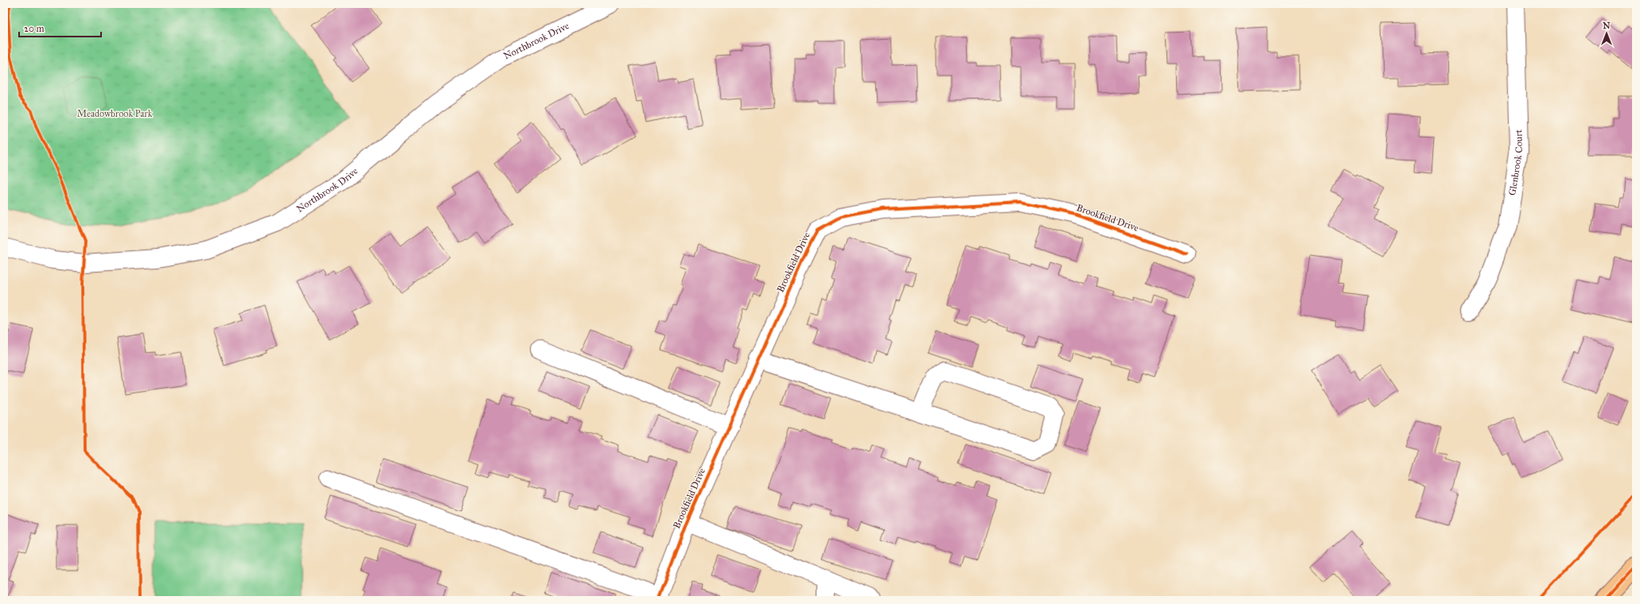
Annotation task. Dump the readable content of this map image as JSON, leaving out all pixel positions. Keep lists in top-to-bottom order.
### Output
{
  "streets": {
    "street": ["Northbrook Drive", "Glenbrook Court", "Brookfield Drive"]
  },
  "parks": ["Meadowbrook Park"],
  "scale_bar": "20 m",
  "north": "top"
}
